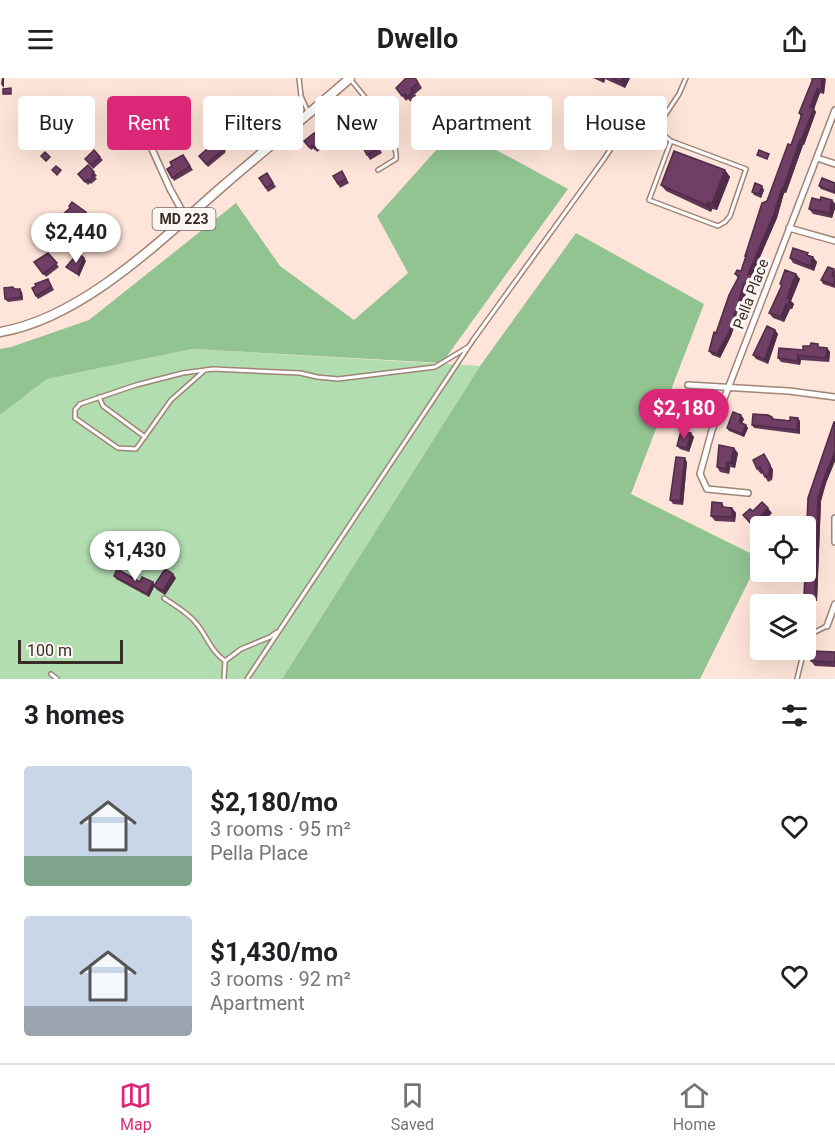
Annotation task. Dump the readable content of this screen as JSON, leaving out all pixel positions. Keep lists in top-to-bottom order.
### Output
{
  "streets": {
    "main road": ["MD 223"],
    "street": ["Pella Place"]
  },
  "scale_bar": "100 m",
  "page": {
    "header": "Dwello",
    "chip": [
      "Buy",
      "Rent",
      "Filters",
      "New",
      "Apartment",
      "House"
    ],
    "price": ["$2,440", "$2,180", "$1,430"],
    "scale": "100 m",
    "heading": "3 homes",
    "list": [
      {
        "name": "$2,180/mo",
        "note": "3 rooms · 95 m² · Pella Place"
      },
      {
        "name": "$1,430/mo",
        "note": "3 rooms · 92 m² · Apartment"
      }
    ],
    "tabs": ["Map", "Saved", "Home"]
  }
}
